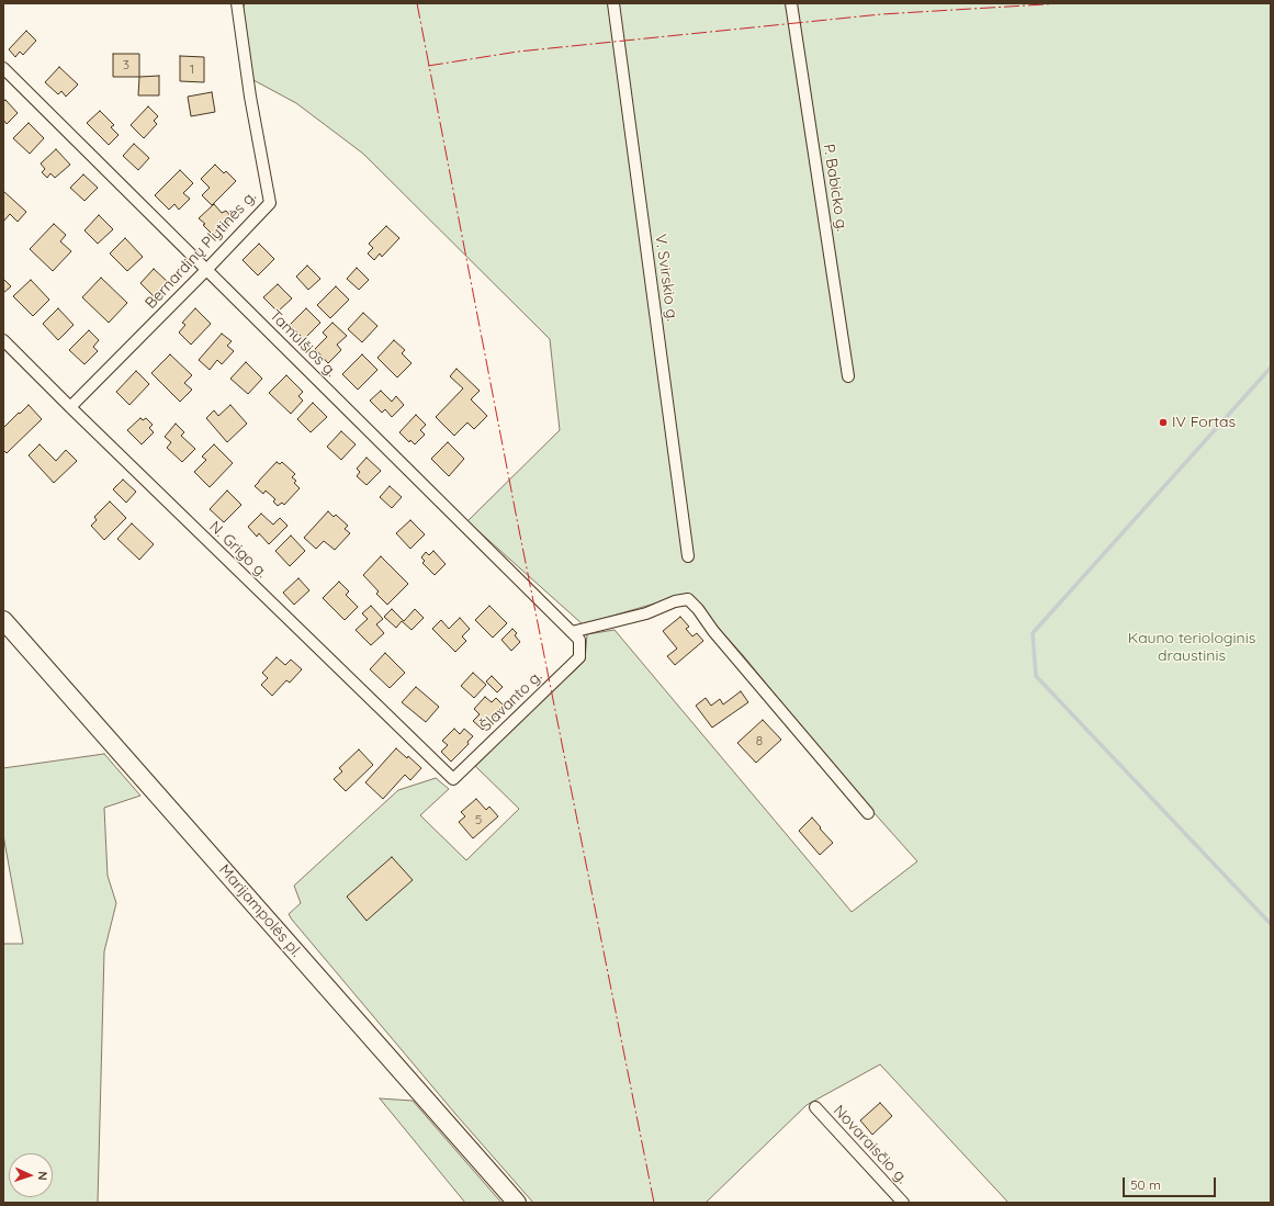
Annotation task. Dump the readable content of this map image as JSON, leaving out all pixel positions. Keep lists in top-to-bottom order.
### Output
{
  "streets": {
    "main road": ["Marijampolės pl."],
    "street": [
      "P. Babicko g.",
      "Bernardinų Plytinės g.",
      "V. Svirskio g.",
      "Tamulšios g.",
      "N. Grigo g.",
      "Šlavanto g.",
      "Novaraisčio g."
    ]
  },
  "crossings": [
    ["Bernardinų Plytinės g.", "Tamulšios g."],
    ["Bernardinų Plytinės g.", "N. Grigo g."],
    ["Tamulšios g.", "Šlavanto g."],
    ["N. Grigo g.", "Šlavanto g."]
  ],
  "parks": ["Kauno teriologinis draustinis"],
  "places": ["IV Fortas"],
  "house_numbers": [
    "3",
    "1",
    "8",
    "5"
  ],
  "scale_bar": "50 m",
  "north": "right"
}
